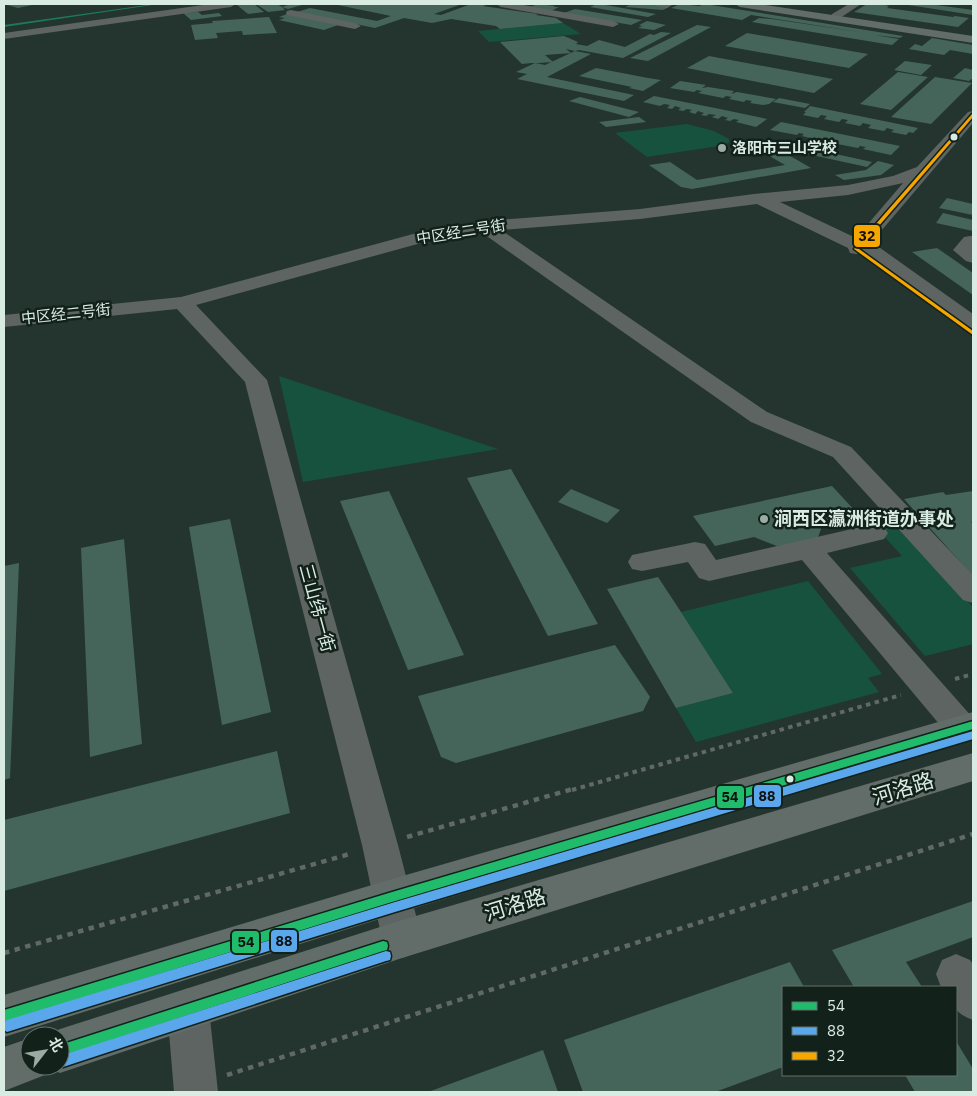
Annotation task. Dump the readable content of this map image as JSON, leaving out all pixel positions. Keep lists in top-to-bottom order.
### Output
{
  "streets": {
    "main road": ["河洛路"],
    "street": ["中区经二号街", "三山纬一街"]
  },
  "crossings": [
    ["中区经二号街", "三山纬一街"],
    ["三山纬一街", "河洛路"]
  ],
  "places": ["洛阳市三山学校", "涧西区瀛洲街道办事处"],
  "lines": ["transit line 32", "transit line 54", "transit line 88"],
  "legend": ["54", "88", "32"],
  "north": "top right"
}
